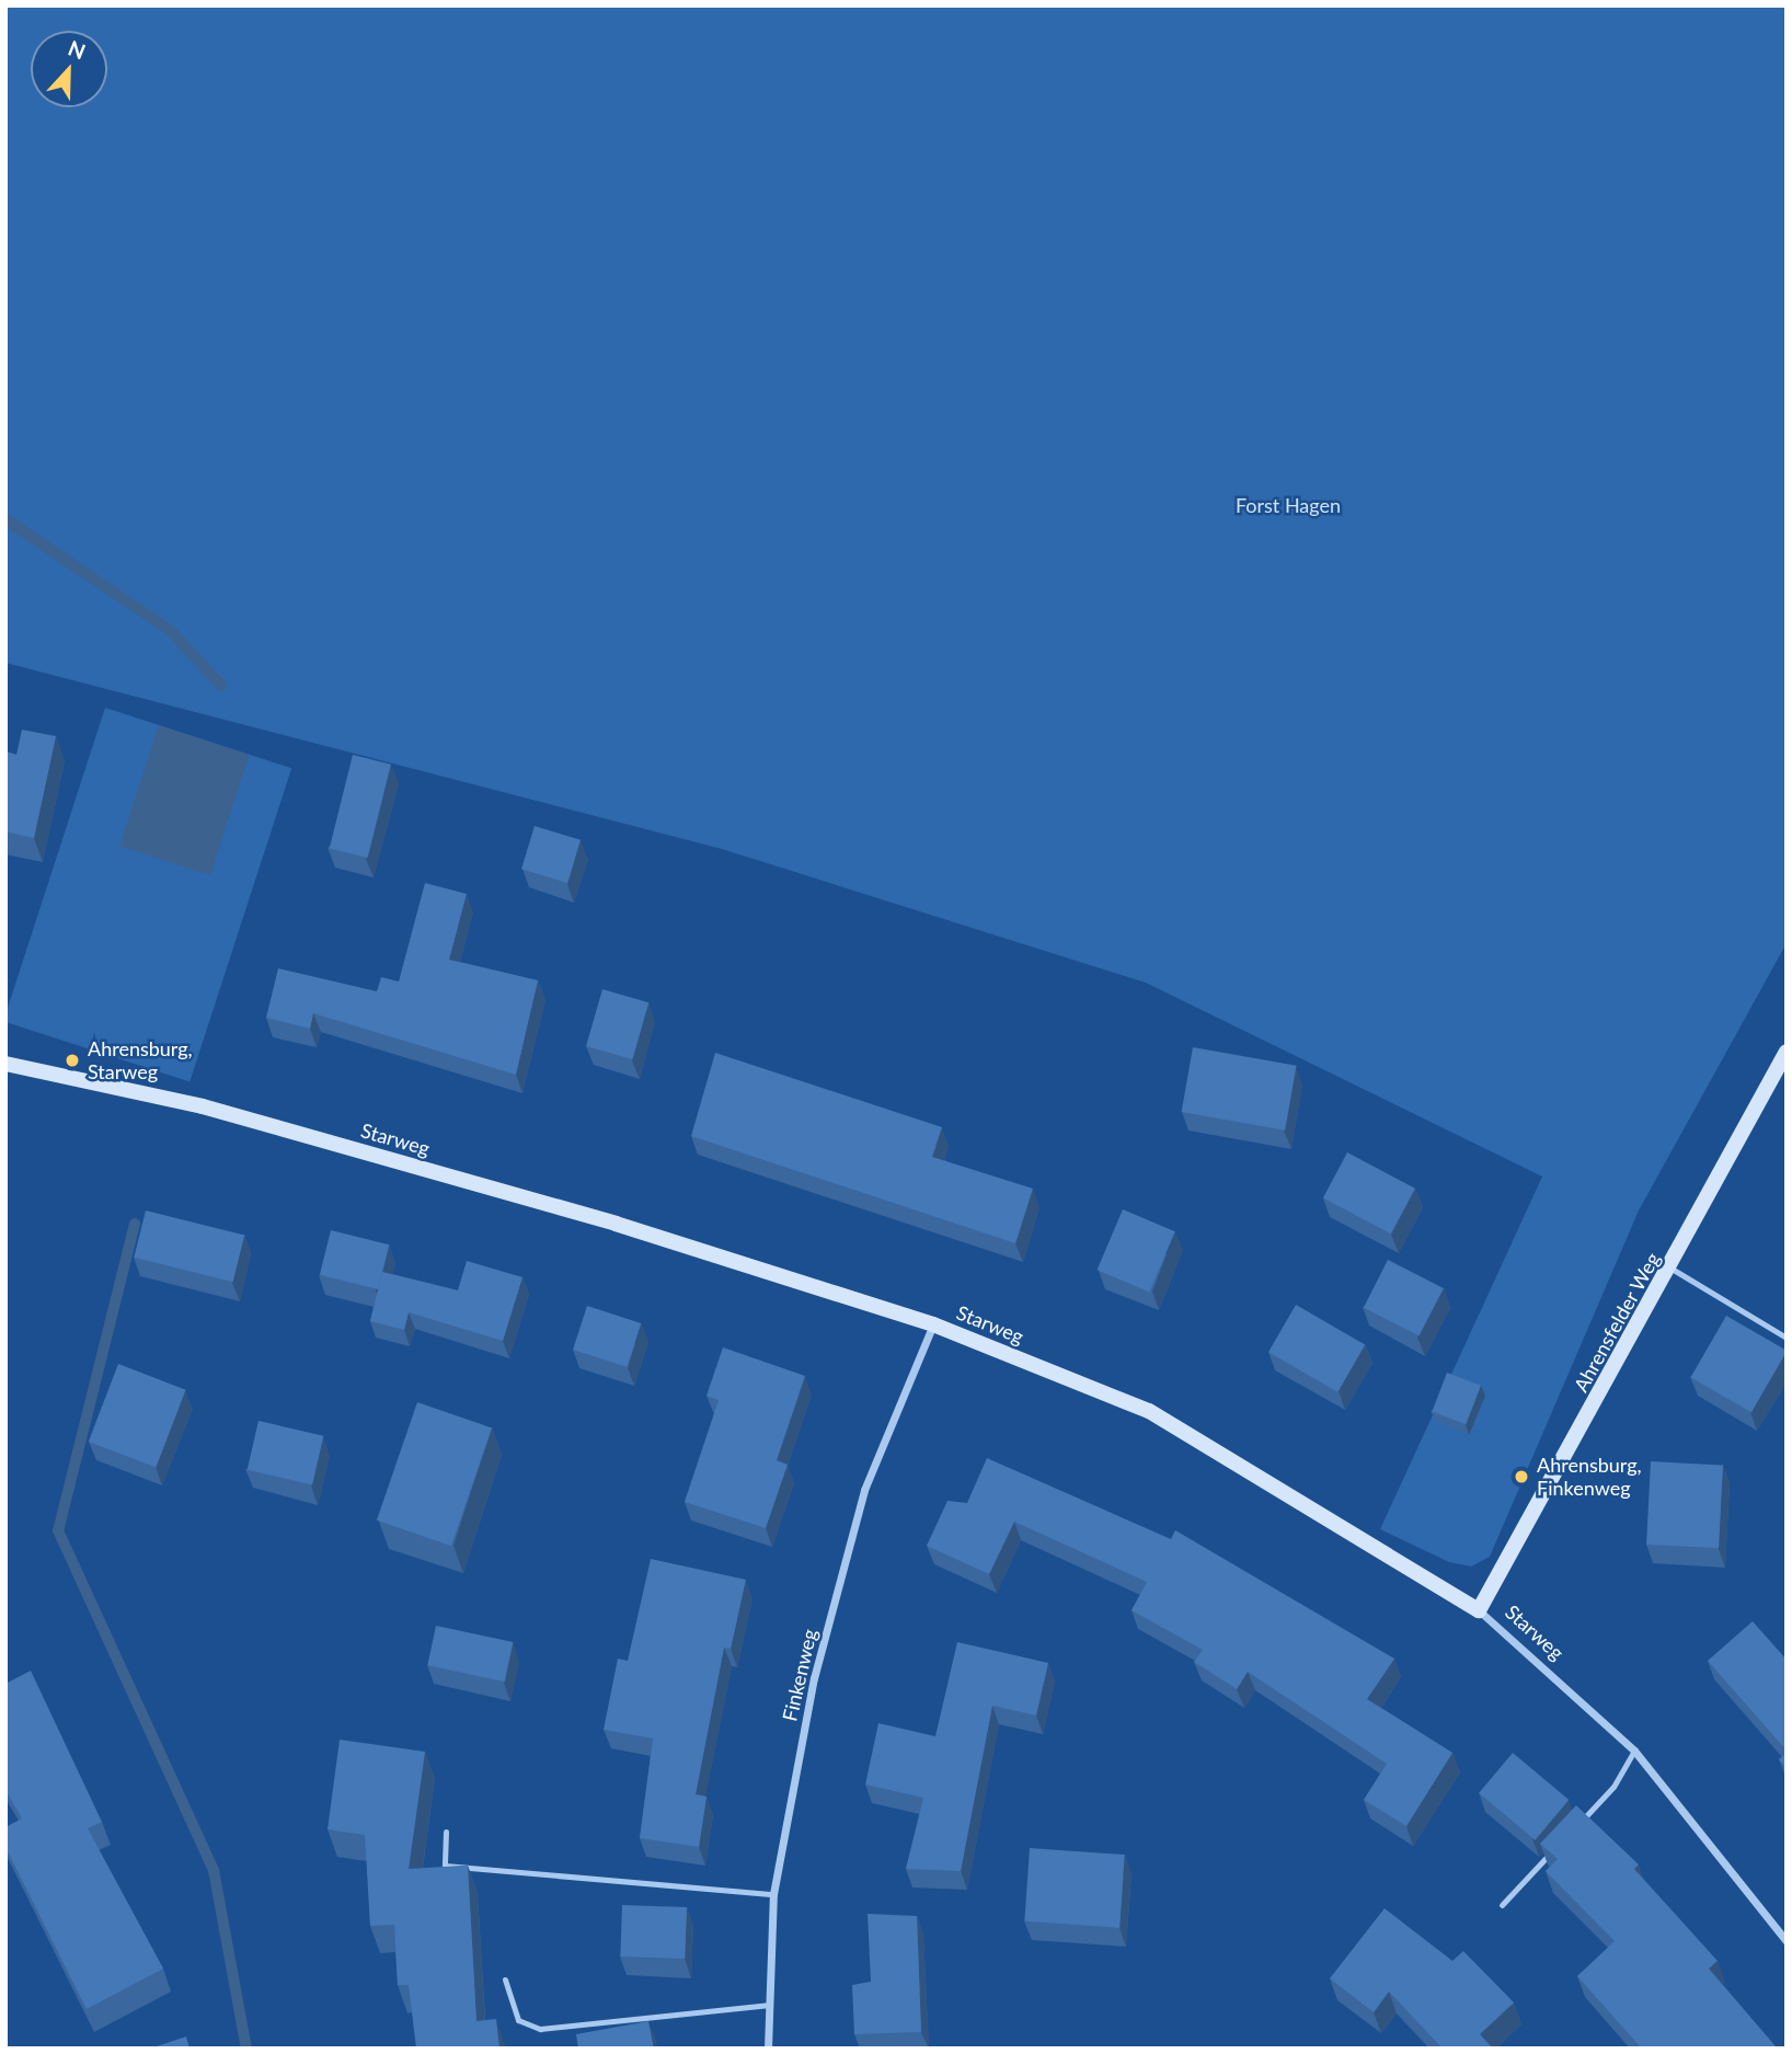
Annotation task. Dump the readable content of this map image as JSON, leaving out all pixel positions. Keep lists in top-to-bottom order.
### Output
{
  "streets": {
    "street": ["Starweg", "Ahrensfelder Weg", "Finkenweg"]
  },
  "crossings": [
    ["Starweg", "Ahrensfelder Weg"],
    ["Starweg", "Finkenweg"]
  ],
  "parks": ["Forst Hagen"],
  "places": ["Ahrensburg, Starweg", "Ahrensburg, Finkenweg"],
  "north": "top"
}
